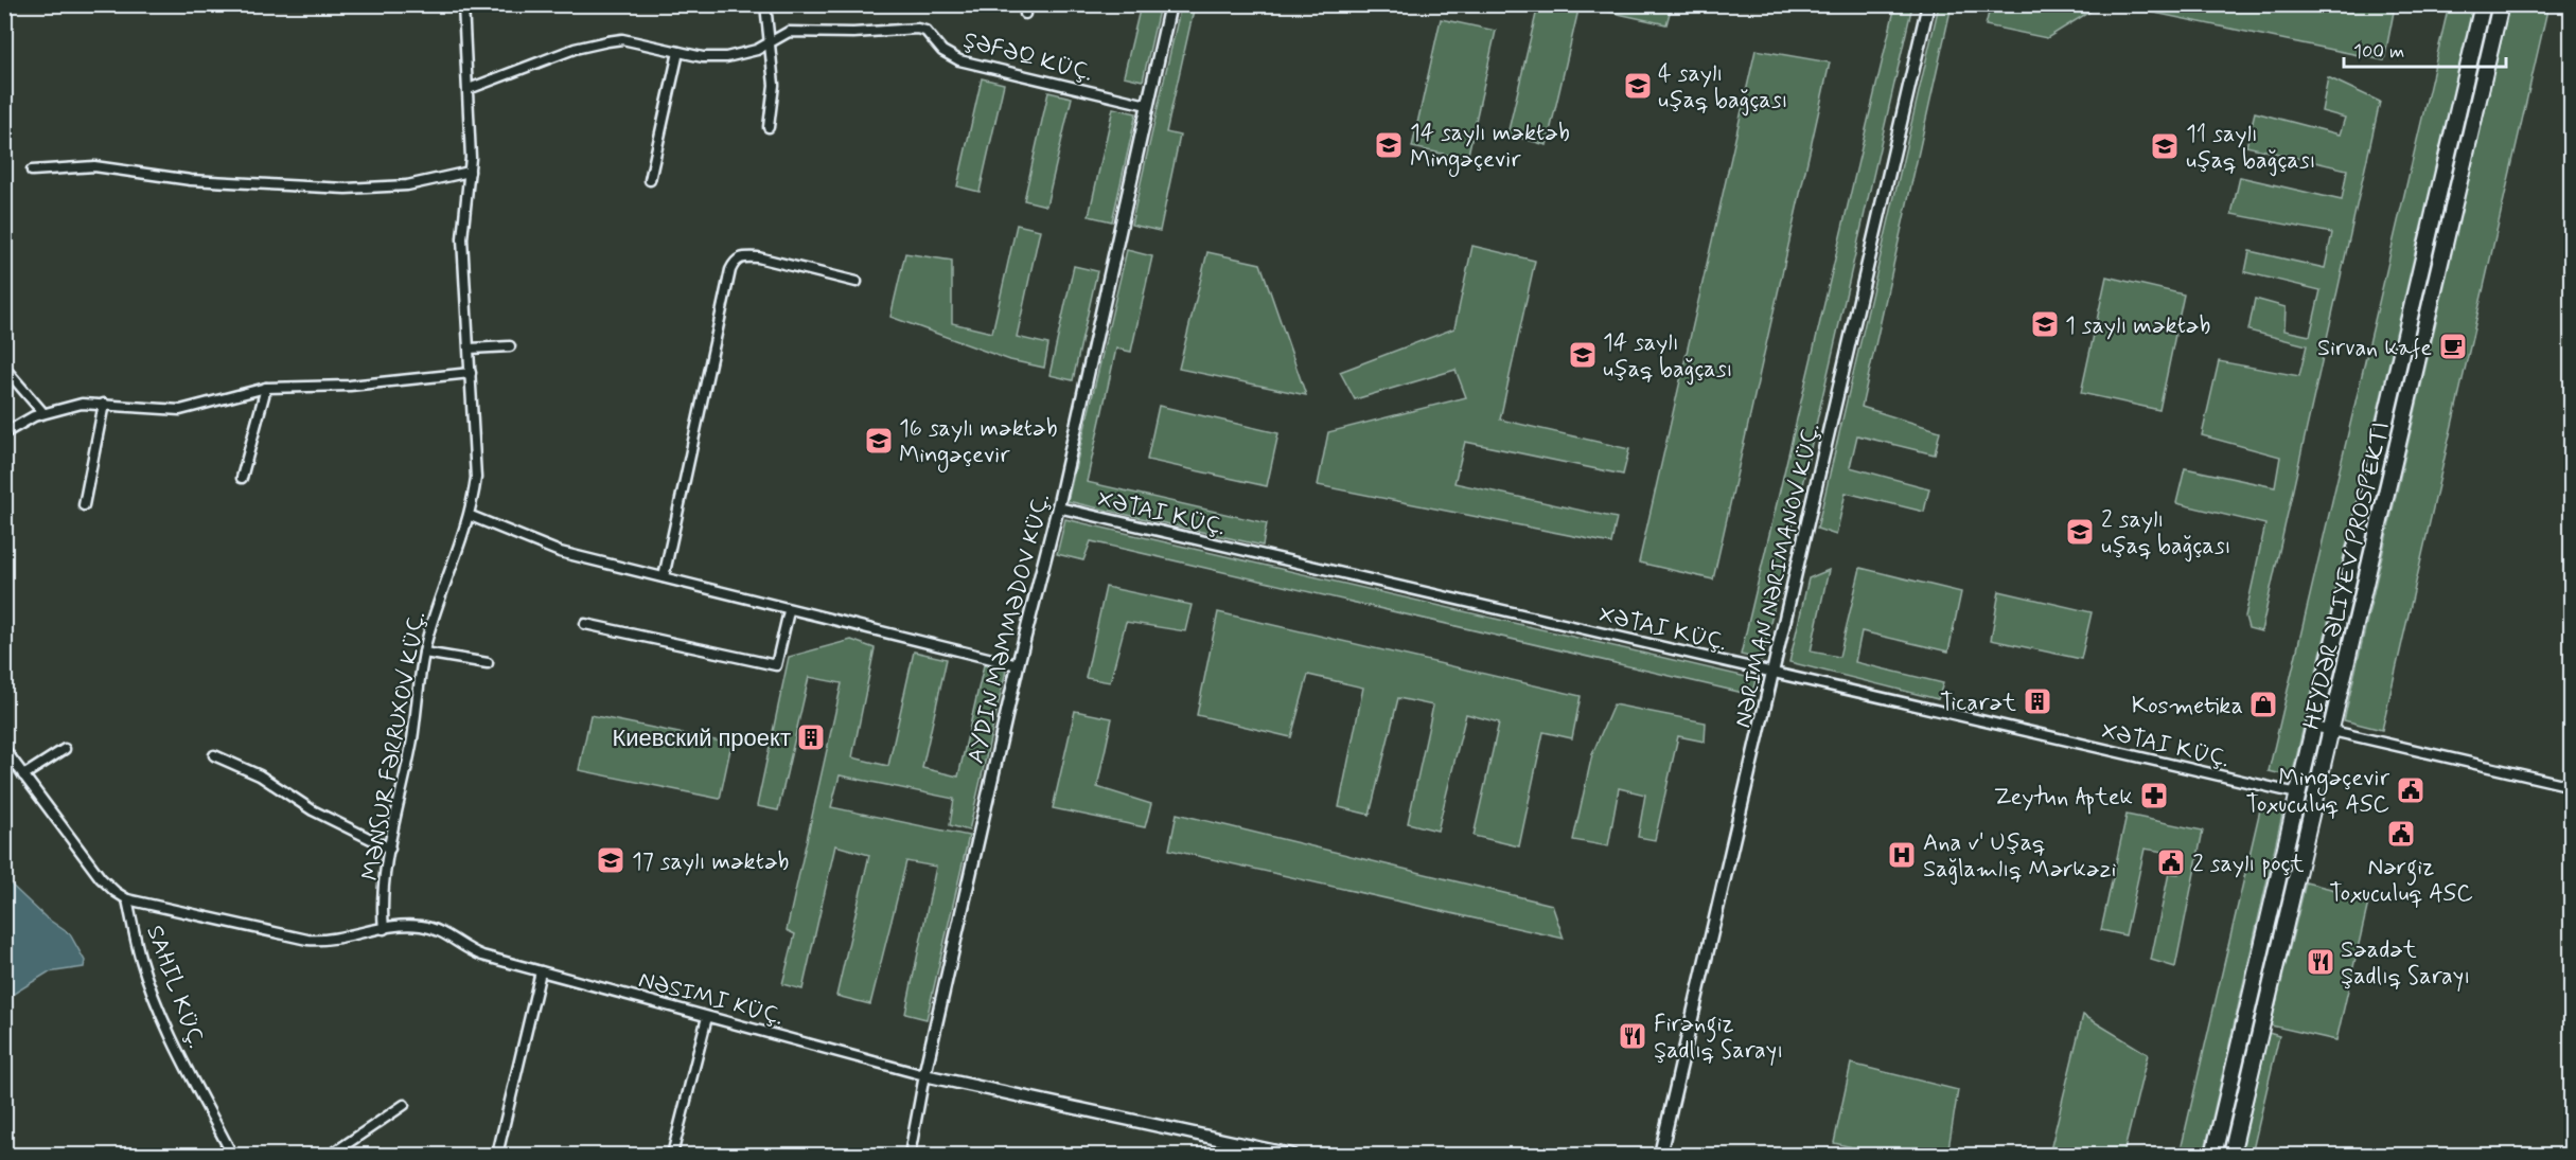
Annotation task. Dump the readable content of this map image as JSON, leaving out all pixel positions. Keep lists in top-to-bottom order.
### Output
{
  "streets": {
    "main road": ["HEYDƏR ƏLIYEV PROSPEKTI"],
    "street": [
      "ŞƏFƏQ KÜÇ.",
      "XƏTAI KÜÇ.",
      "NƏRIMAN NƏRIMANOV KÜÇ.",
      "MƏNSUR FƏRRUXOV KÜÇ.",
      "SAHIL KÜÇ.",
      "NƏSIMI KÜÇ."
    ]
  },
  "crossings": [
    ["ŞƏFƏQ KÜÇ.", "MƏNSUR FƏRRUXOV KÜÇ."],
    ["XƏTAI KÜÇ.", "NƏRIMAN NƏRIMANOV KÜÇ."],
    ["XƏTAI KÜÇ.", "HEYDƏR ƏLIYEV PROSPEKTI"],
    ["MƏNSUR FƏRRUXOV KÜÇ.", "NƏSIMI KÜÇ."],
    ["SAHIL KÜÇ.", "NƏSIMI KÜÇ."]
  ],
  "places": {
    "school or university": [
      "4 saylı uşaq bağçası",
      "14 saylı məktəb Mingəçevir",
      "11 saylı uşaq bağçası",
      "1 saylı məktəb",
      "14 saylı uşaq bağçası",
      "16 saylı məktəb Mingəçevir",
      "2 saylı uşaq bağçası",
      "17 saylı məktəb"
    ],
    "cafe": ["Sirvan kafe"],
    "building": ["Ticarət", "Киевский проект"],
    "shop": ["Kosmetika"],
    "public building": ["Mingəçevir Toxuculuq ASC", "Nərgiz Toxuculuq ASC", "2 saylı poçt"],
    "pharmacy": ["Zeytun Aptek"],
    "hospital": ["Ana v' Uşaq Sağlamlıq Mərkəzi"],
    "restaurant": ["Səadət Şadlıq Sarayı", "Firəngiz Şadlıq Sarayı"]
  },
  "scale_bar": "100 m"
}
